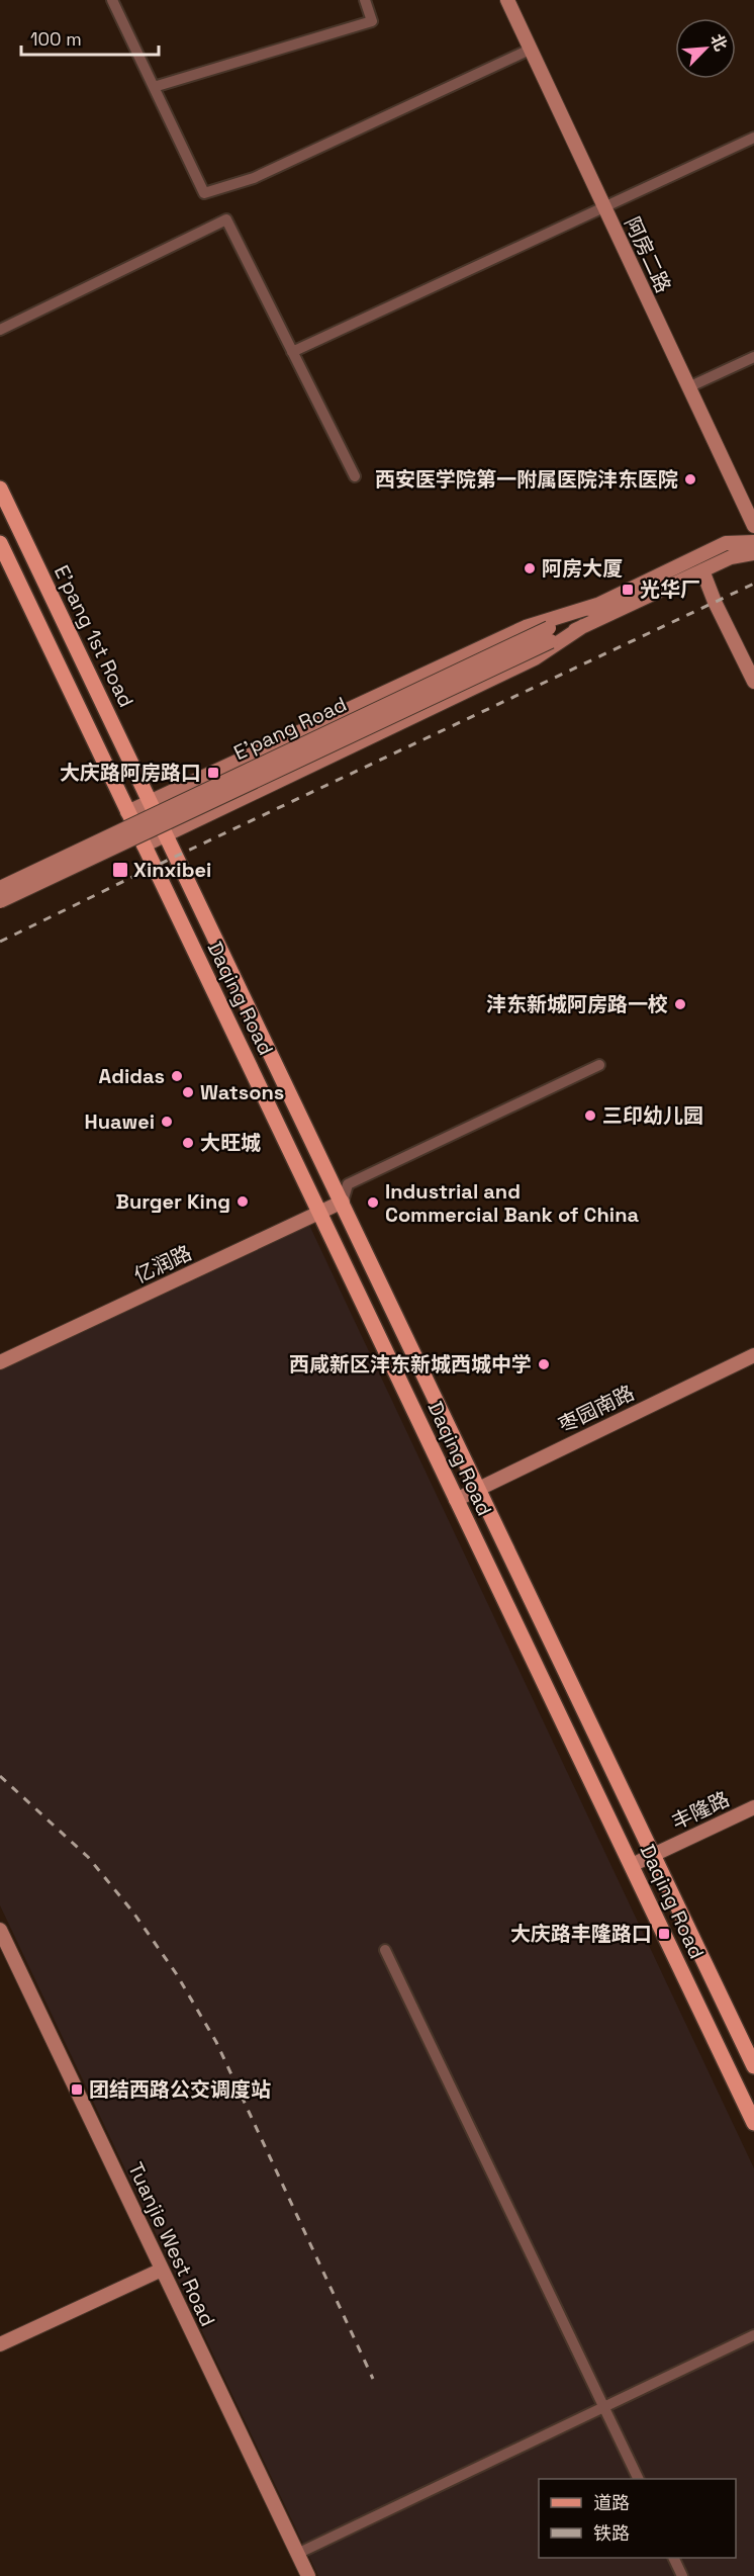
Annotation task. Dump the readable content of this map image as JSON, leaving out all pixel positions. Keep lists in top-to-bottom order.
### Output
{
  "streets": {
    "main road": [
      "阿房二路",
      "E'pang 1st Road",
      "E'pang Road",
      "Daqing Road",
      "亿润路",
      "枣园南路",
      "丰隆路",
      "Tuanjie West Road"
    ]
  },
  "crossings": [
    ["E'pang 1st Road", "E'pang Road"],
    ["E'pang 1st Road", "Daqing Road"],
    ["E'pang Road", "Daqing Road"],
    ["Daqing Road", "亿润路"],
    ["Daqing Road", "枣园南路"],
    ["Daqing Road", "丰隆路"]
  ],
  "places": {
    "other": [
      "西安医学院第一附属医院沣东医院",
      "阿房大厦",
      "沣东新城阿房路一校",
      "Adidas",
      "Watsons",
      "三印幼儿园",
      "Huawei",
      "大旺城",
      "Burger King",
      "Industrial and Commercial Bank of China",
      "西咸新区沣东新城西城中学"
    ],
    "transit": [
      "光华厂",
      "大庆路阿房路口",
      "Xinxibei",
      "大庆路丰隆路口",
      "团结西路公交调度站"
    ]
  },
  "legend": ["道路", "铁路"],
  "scale_bar": "100 m",
  "north": "top right"
}
